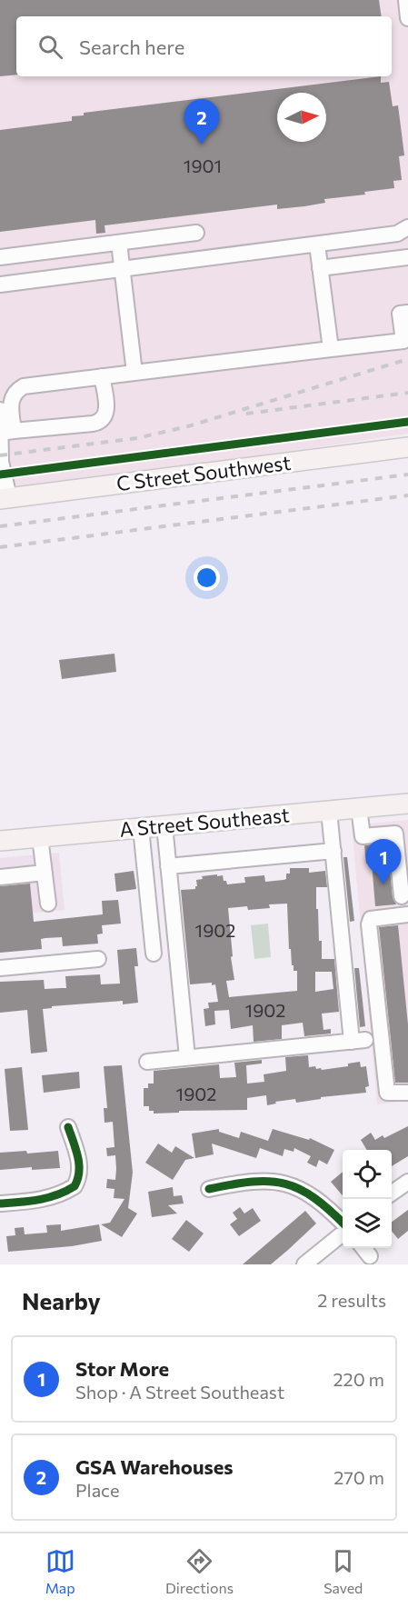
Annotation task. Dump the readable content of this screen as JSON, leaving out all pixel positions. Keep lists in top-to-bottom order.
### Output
{
  "streets": {
    "main road": ["C Street Southwest", "A Street Southeast"]
  },
  "house_numbers": [
    "1901",
    "1902",
    "1902",
    "1902"
  ],
  "north": "right",
  "page": {
    "search": "Search here",
    "pins": ["2", "1"],
    "heading": ["Nearby", "2 results"],
    "list": [
      {
        "mark": "1",
        "name": "Stor More",
        "note": "Shop · A Street Southeast",
        "value": "220 m"
      },
      {
        "mark": "2",
        "name": "GSA Warehouses",
        "note": "Place",
        "value": "270 m"
      }
    ],
    "nav": ["Map", "Directions", "Saved"]
  }
}
